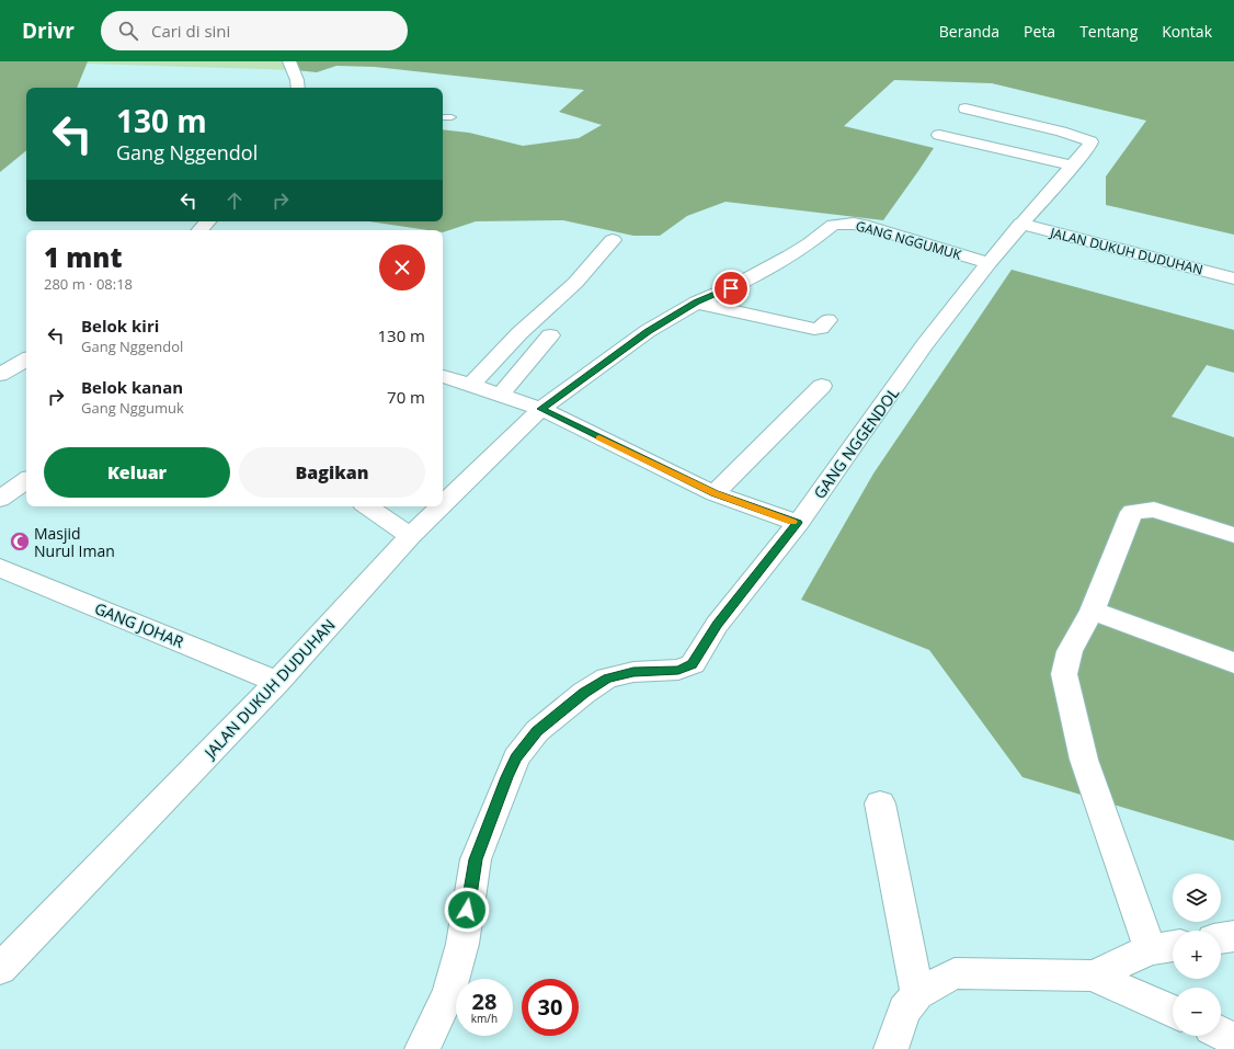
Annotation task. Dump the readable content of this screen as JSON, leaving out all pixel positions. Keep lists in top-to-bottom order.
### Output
{
  "streets": {
    "street": [
      "GANG NGGUMUK",
      "JALAN DUKUH DUDUHAN",
      "GANG NGGENDOL",
      "GANG JOHAR"
    ]
  },
  "crossings": [
    ["GANG NGGUMUK", "JALAN DUKUH DUDUHAN"],
    ["GANG NGGUMUK", "GANG NGGENDOL"],
    ["JALAN DUKUH DUDUHAN", "GANG NGGENDOL"],
    ["JALAN DUKUH DUDUHAN", "GANG JOHAR"]
  ],
  "places": {
    "mosque": ["Masjid Nurul Iman"]
  },
  "page": {
    "header": "Drivr",
    "search": "Cari di sini",
    "nav": [
      "Beranda",
      "Peta",
      "Tentang",
      "Kontak"
    ],
    "turn": ["130 m", "Gang Nggendol"],
    "heading": ["1 mnt", "280 m · 08:18"],
    "list": [
      {
        "name": "Belok kiri",
        "note": "Gang Nggendol",
        "value": "130 m"
      },
      {
        "name": "Belok kanan",
        "note": "Gang Nggumuk",
        "value": "70 m"
      }
    ],
    "buttons": ["Keluar", "Bagikan"],
    "map_buttons": ["+", "−"],
    "speed": "28 km/h",
    "limit": "30"
  }
}
